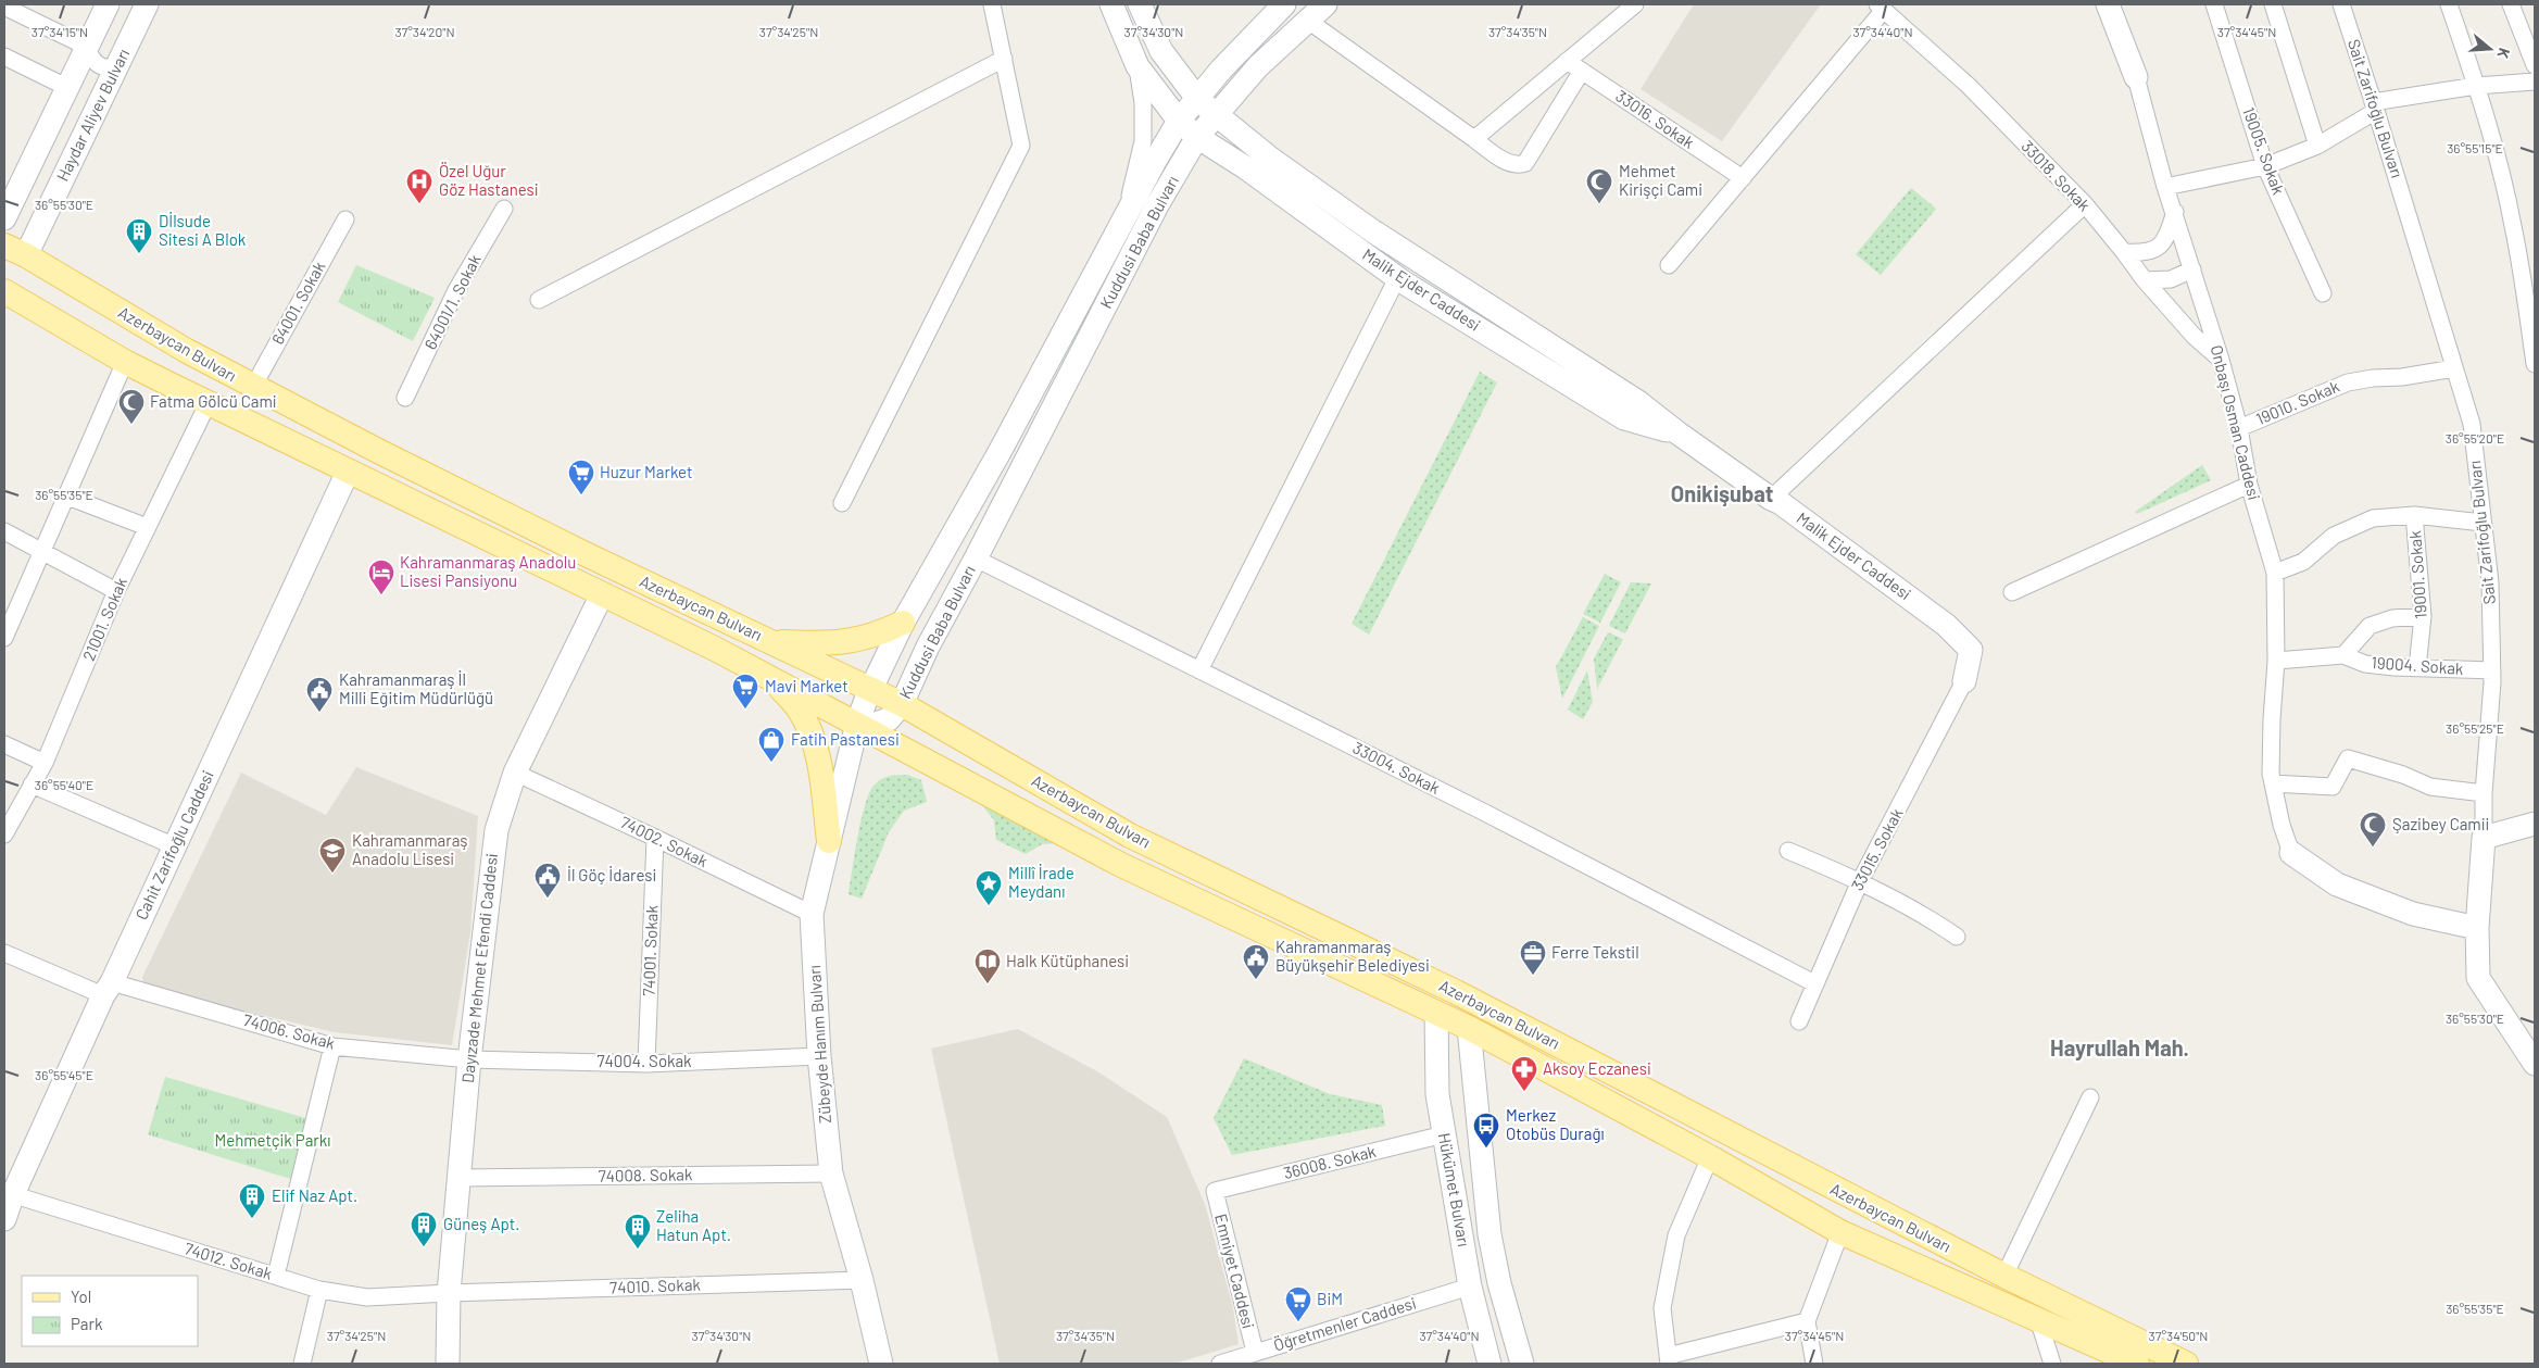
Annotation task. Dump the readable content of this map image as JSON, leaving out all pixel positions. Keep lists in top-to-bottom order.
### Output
{
  "streets": {
    "main road": [
      "Sait Zarifoğlu Bulvarı",
      "Haydar Aliyev Bulvarı",
      "Kuddusi Baba Bulvarı",
      "Malik Ejder Caddesi",
      "Azerbaycan Bulvarı",
      "Onbaşı Osman Caddesi",
      "Cahit Zarifoğlu Caddesi",
      "Dayızade Mehmet Efendi Caddesi",
      "Zübeyde Hanım Bulvarı",
      "Hükümet Bulvarı"
    ],
    "street": [
      "33016. Sokak",
      "19005. Sokak",
      "33018. Sokak",
      "64001/1. Sokak",
      "64001. Sokak",
      "19010. Sokak",
      "19001. Sokak",
      "21001. Sokak",
      "19004. Sokak",
      "33004. Sokak",
      "74002. Sokak",
      "33015. Sokak",
      "74001. Sokak",
      "74006. Sokak",
      "74004. Sokak",
      "36008. Sokak",
      "74008. Sokak",
      "74012. Sokak",
      "Emniyet Caddesi",
      "74010. Sokak",
      "Öğretmenler Caddesi"
    ]
  },
  "crossings": [
    ["Sait Zarifoğlu Bulvarı", "19010. Sokak"],
    ["Sait Zarifoğlu Bulvarı", "19004. Sokak"],
    ["Haydar Aliyev Bulvarı", "Azerbaycan Bulvarı"],
    ["33018. Sokak", "Onbaşı Osman Caddesi"],
    ["Kuddusi Baba Bulvarı", "Malik Ejder Caddesi"],
    ["Kuddusi Baba Bulvarı", "Azerbaycan Bulvarı"],
    ["Kuddusi Baba Bulvarı", "33004. Sokak"],
    ["Kuddusi Baba Bulvarı", "Zübeyde Hanım Bulvarı"],
    ["Malik Ejder Caddesi", "33015. Sokak"],
    ["64001. Sokak", "Azerbaycan Bulvarı"],
    ["Azerbaycan Bulvarı", "21001. Sokak"],
    ["Azerbaycan Bulvarı", "Cahit Zarifoğlu Caddesi"],
    ["Azerbaycan Bulvarı", "Dayızade Mehmet Efendi Caddesi"],
    ["Azerbaycan Bulvarı", "Zübeyde Hanım Bulvarı"],
    ["Azerbaycan Bulvarı", "Hükümet Bulvarı"],
    ["19010. Sokak", "Onbaşı Osman Caddesi"],
    ["19001. Sokak", "19004. Sokak"],
    ["33004. Sokak", "33015. Sokak"],
    ["74002. Sokak", "74001. Sokak"],
    ["74002. Sokak", "Dayızade Mehmet Efendi Caddesi"],
    ["74002. Sokak", "Zübeyde Hanım Bulvarı"],
    ["Cahit Zarifoğlu Caddesi", "74006. Sokak"],
    ["Cahit Zarifoğlu Caddesi", "74012. Sokak"],
    ["74001. Sokak", "74004. Sokak"],
    ["Dayızade Mehmet Efendi Caddesi", "74006. Sokak"],
    ["Dayızade Mehmet Efendi Caddesi", "74004. Sokak"],
    ["Dayızade Mehmet Efendi Caddesi", "74008. Sokak"],
    ["Dayızade Mehmet Efendi Caddesi", "74012. Sokak"],
    ["Dayızade Mehmet Efendi Caddesi", "74010. Sokak"],
    ["74006. Sokak", "74004. Sokak"],
    ["Zübeyde Hanım Bulvarı", "74004. Sokak"],
    ["Zübeyde Hanım Bulvarı", "74008. Sokak"],
    ["Zübeyde Hanım Bulvarı", "74010. Sokak"],
    ["36008. Sokak", "Hükümet Bulvarı"],
    ["36008. Sokak", "Emniyet Caddesi"],
    ["Hükümet Bulvarı", "Öğretmenler Caddesi"],
    ["74012. Sokak", "74010. Sokak"],
    ["Emniyet Caddesi", "Öğretmenler Caddesi"]
  ],
  "districts": ["Onikişubat", "Hayrullah Mah."],
  "parks": ["Mehmetçik Parkı"],
  "places": {
    "hospital": ["Özel Uğur Göz Hastanesi"],
    "mosque": ["Mehmet Kirişçi Cami", "Fatma Gölcü Cami", "Şazibey Camii"],
    "building": [
      "Dİlsude Sitesi A Blok",
      "Elif Naz Apt.",
      "Güneş Apt.",
      "Zeliha Hatun Apt."
    ],
    "supermarket": ["Huzur Market", "Mavi Market", "BiM"],
    "hotel": ["Kahramanmaraş Anadolu Lisesi Pansiyonu"],
    "public building": ["Kahramanmaraş İl Milli Eğitim Müdürlüğü", "İl Göç İdaresi", "Kahramanmaraş Büyükşehir Belediyesi"],
    "shop": ["Fatih Pastanesi"],
    "school or university": ["Kahramanmaraş Anadolu Lisesi"],
    "place": ["Millî İrade Meydanı"],
    "office": ["Ferre Tekstil"],
    "library": ["Halk Kütüphanesi"],
    "pharmacy": ["Aksoy Eczanesi"],
    "bus stop": ["Merkez Otobüs Durağı"]
  },
  "legend": ["Yol", "Park"],
  "north": "right",
  "coordinates": [
    "37°34'15\"N",
    "37°34'20\"N",
    "37°34'25\"N",
    "37°34'30\"N",
    "37°34'35\"N",
    "37°34'40\"N",
    "37°34'45\"N",
    "36°55'15\"E",
    "36°55'30\"E",
    "36°55'20\"E",
    "36°55'35\"E",
    "36°55'25\"E",
    "36°55'40\"E",
    "36°55'45\"E",
    "37°34'50\"N"
  ]
}
